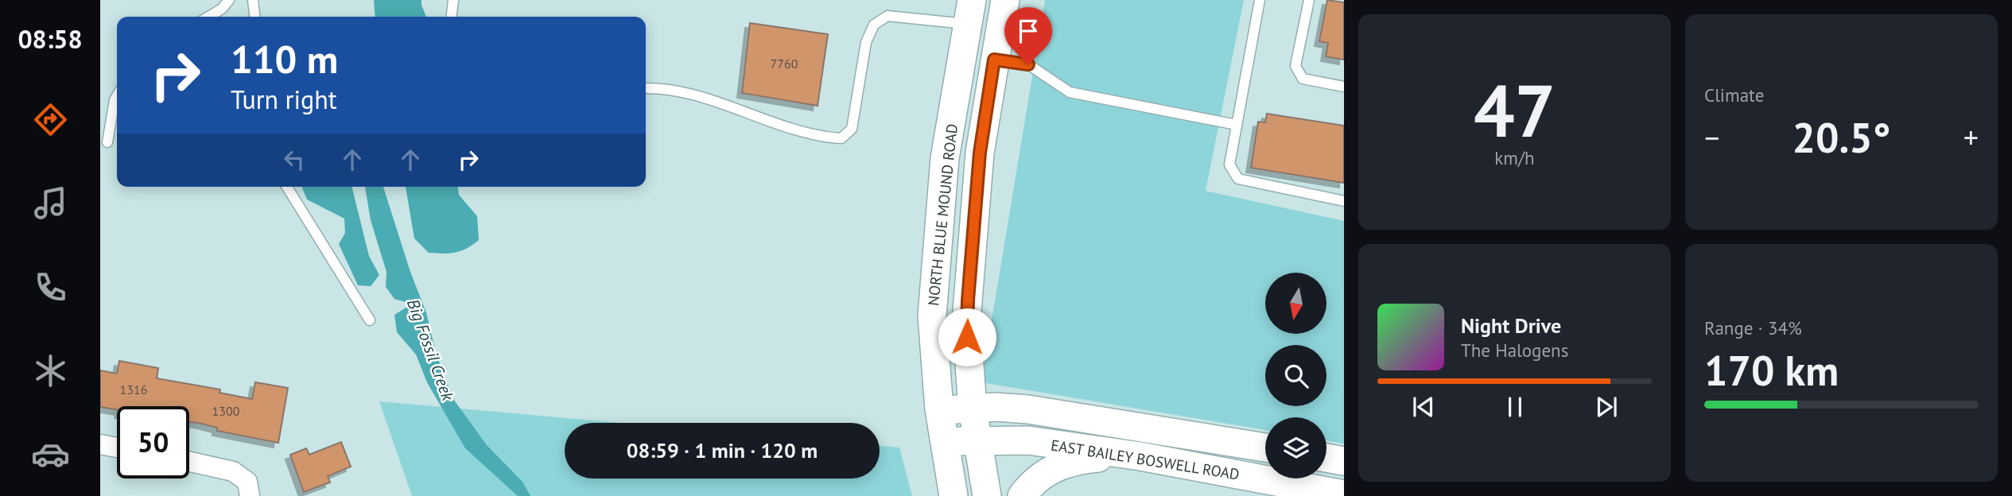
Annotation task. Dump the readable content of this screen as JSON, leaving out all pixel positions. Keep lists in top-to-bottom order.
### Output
{
  "streets": {
    "main road": ["NORTH BLUE MOUND ROAD", "EAST BAILEY BOSWELL ROAD"]
  },
  "crossings": [
    ["NORTH BLUE MOUND ROAD", "EAST BAILEY BOSWELL ROAD"]
  ],
  "water": ["Big Fossil Creek"],
  "house_numbers": ["7760", "1316", "1300"],
  "north": "bottom",
  "page": {
    "tabs": "08:58",
    "tile": [
      ["47", "km/h"],
      "Climate",
      ["Range · 34%", "170 km"]
    ],
    "turn": ["110 m", "Turn right"],
    "heat": ["−", "20.5°", "+"],
    "song": ["Night Drive", "The Halogens"],
    "limit": "50",
    "trip": "08:59 · 1 min · 120 m"
  }
}
